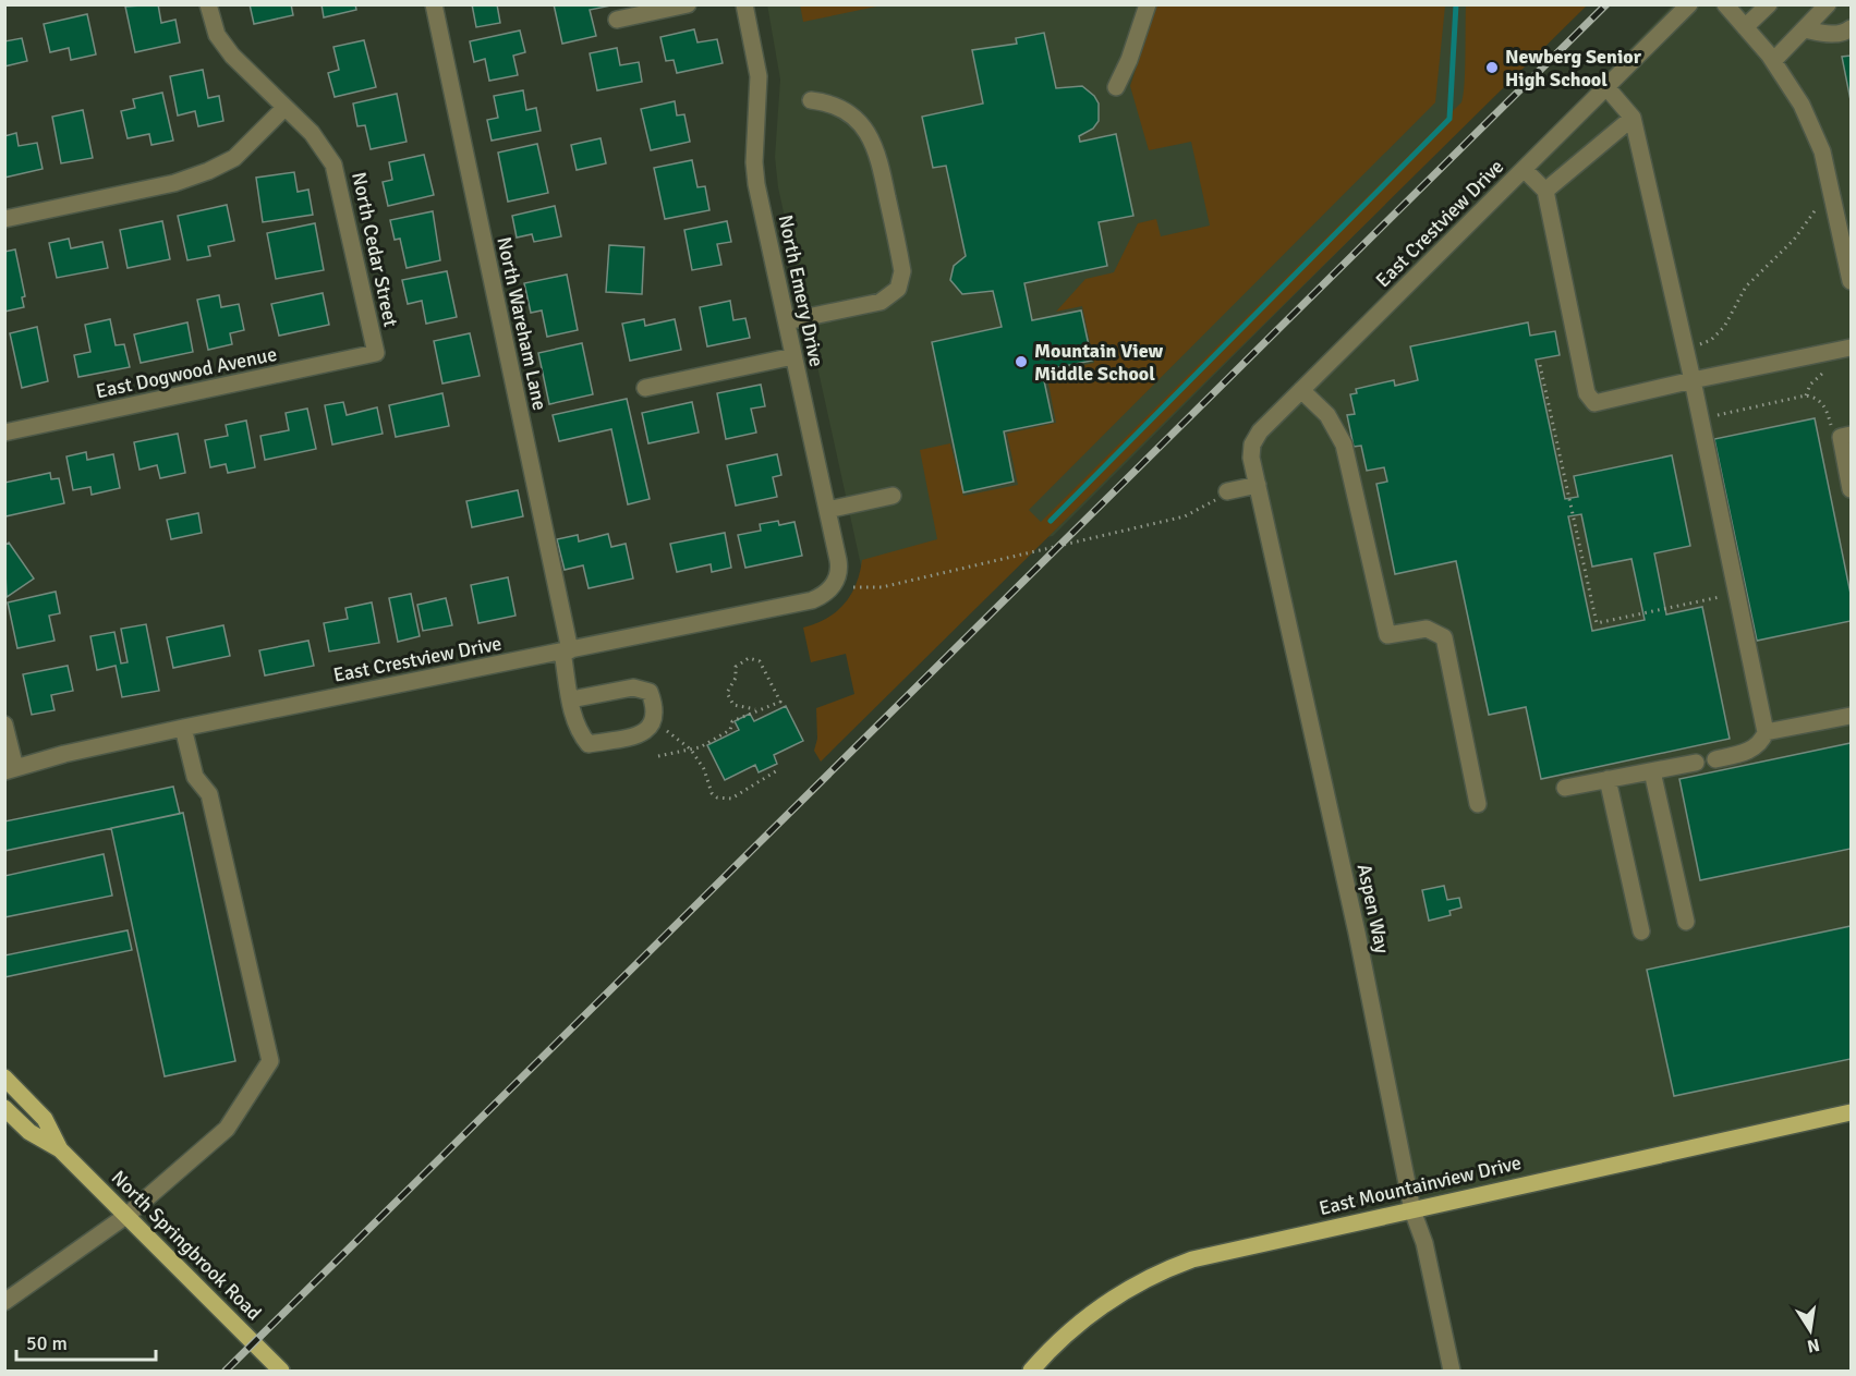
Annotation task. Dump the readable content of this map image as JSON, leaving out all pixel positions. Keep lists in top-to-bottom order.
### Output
{
  "streets": {
    "main road": ["East Mountainview Drive", "North Springbrook Road"],
    "street": [
      "East Crestview Drive",
      "North Cedar Street",
      "North Emery Drive",
      "North Wareham Lane",
      "East Dogwood Avenue",
      "Aspen Way"
    ]
  },
  "crossings": [
    ["East Crestview Drive", "North Emery Drive"],
    ["East Crestview Drive", "North Wareham Lane"],
    ["East Crestview Drive", "Aspen Way"],
    ["North Cedar Street", "East Dogwood Avenue"],
    ["Aspen Way", "East Mountainview Drive"]
  ],
  "places": ["Newberg Senior High School", "Mountain View Middle School"],
  "scale_bar": "50 m",
  "north": "bottom"
}
